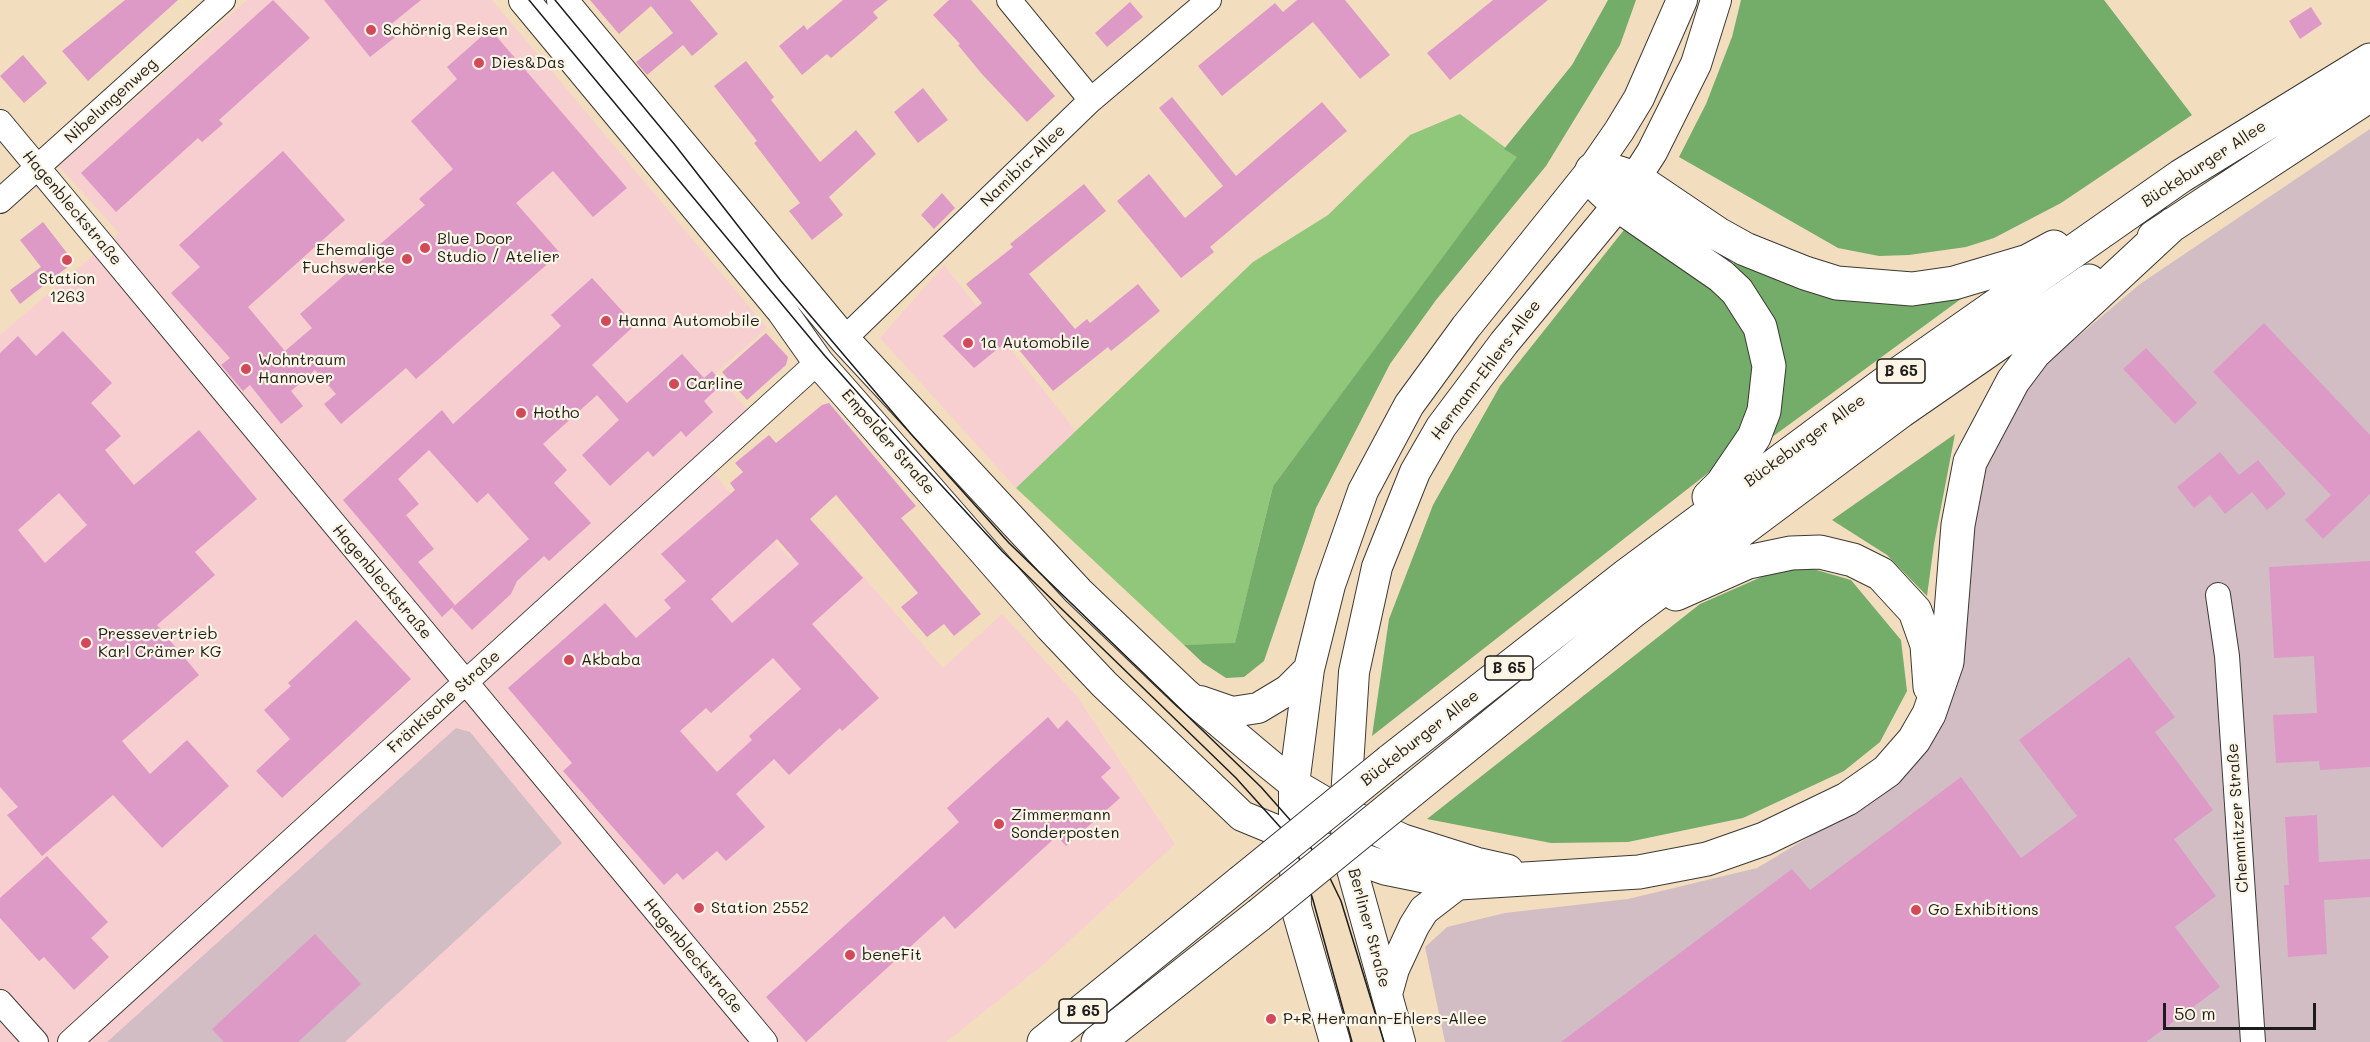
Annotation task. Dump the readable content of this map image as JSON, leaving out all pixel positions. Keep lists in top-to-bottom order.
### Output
{
  "streets": {
    "highway": ["Bückeburger Allee", "B 65"],
    "street": [
      "Nibelungenweg",
      "Namibia-Allee",
      "Hagenbleckstraße",
      "Hermann-Ehlers-Allee",
      "Empelder Straße",
      "Fränkische Straße",
      "Chemnitzer Straße",
      "Berliner Straße"
    ]
  },
  "crossings": [
    ["Nibelungenweg", "Hagenbleckstraße"],
    ["Hagenbleckstraße", "Fränkische Straße"],
    ["Hermann-Ehlers-Allee", "Berliner Straße"],
    ["Empelder Straße", "Fränkische Straße"]
  ],
  "places": [
    "Schörnig Reisen",
    "Dies&Das",
    "Blue Door Studio / Atelier",
    "Ehemalige Fuchswerke",
    "Station 1263",
    "Hanna Automobile",
    "1a Automobile",
    "Wohntraum Hannover",
    "Carline",
    "Hotho",
    "Pressevertrieb Karl Crämer KG",
    "Akbaba",
    "Zimmermann Sonderposten",
    "Station 2552",
    "Go Exhibitions",
    "beneFit",
    "P+R Hermann-Ehlers-Allee"
  ],
  "scale_bar": "50 m"
}
